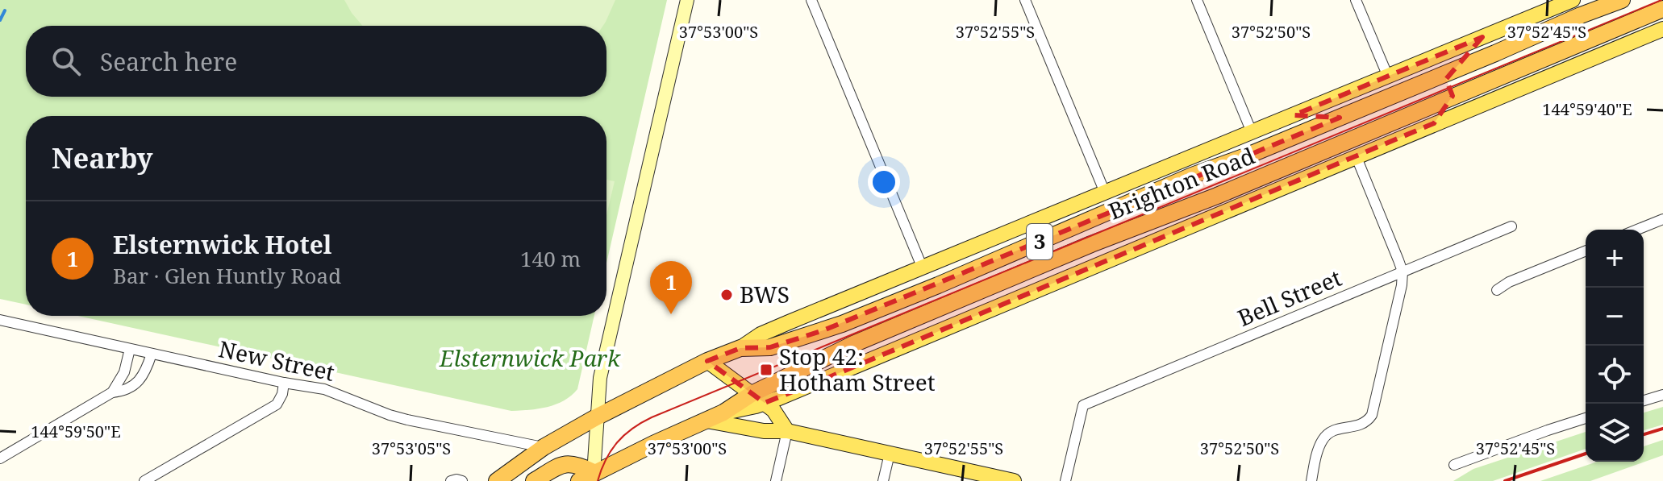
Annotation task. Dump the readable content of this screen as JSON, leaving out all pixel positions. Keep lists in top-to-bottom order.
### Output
{
  "streets": {
    "highway": ["Brighton Road", "3"],
    "street": ["Bell Street", "New Street"]
  },
  "crossings": [
    ["Brighton Road", "3"],
    ["3", "New Street"]
  ],
  "parks": ["Elsternwick Park"],
  "places": {
    "other": ["BWS"],
    "transit": ["Stop 42: Hotham Street"]
  },
  "page": {
    "search": "Search here",
    "heading": "Nearby",
    "list": [
      {
        "mark": "1",
        "name": "Elsternwick Hotel",
        "note": "Bar · Glen Huntly Road",
        "value": "140 m"
      }
    ],
    "map_buttons": ["+", "−"],
    "pins": "1"
  },
  "coordinates": [
    "37°53'00\"S",
    "37°52'55\"S",
    "37°52'50\"S",
    "37°52'45\"S",
    "144°59'40\"E",
    "144°59'50\"E",
    "37°53'05\"S"
  ]
}
